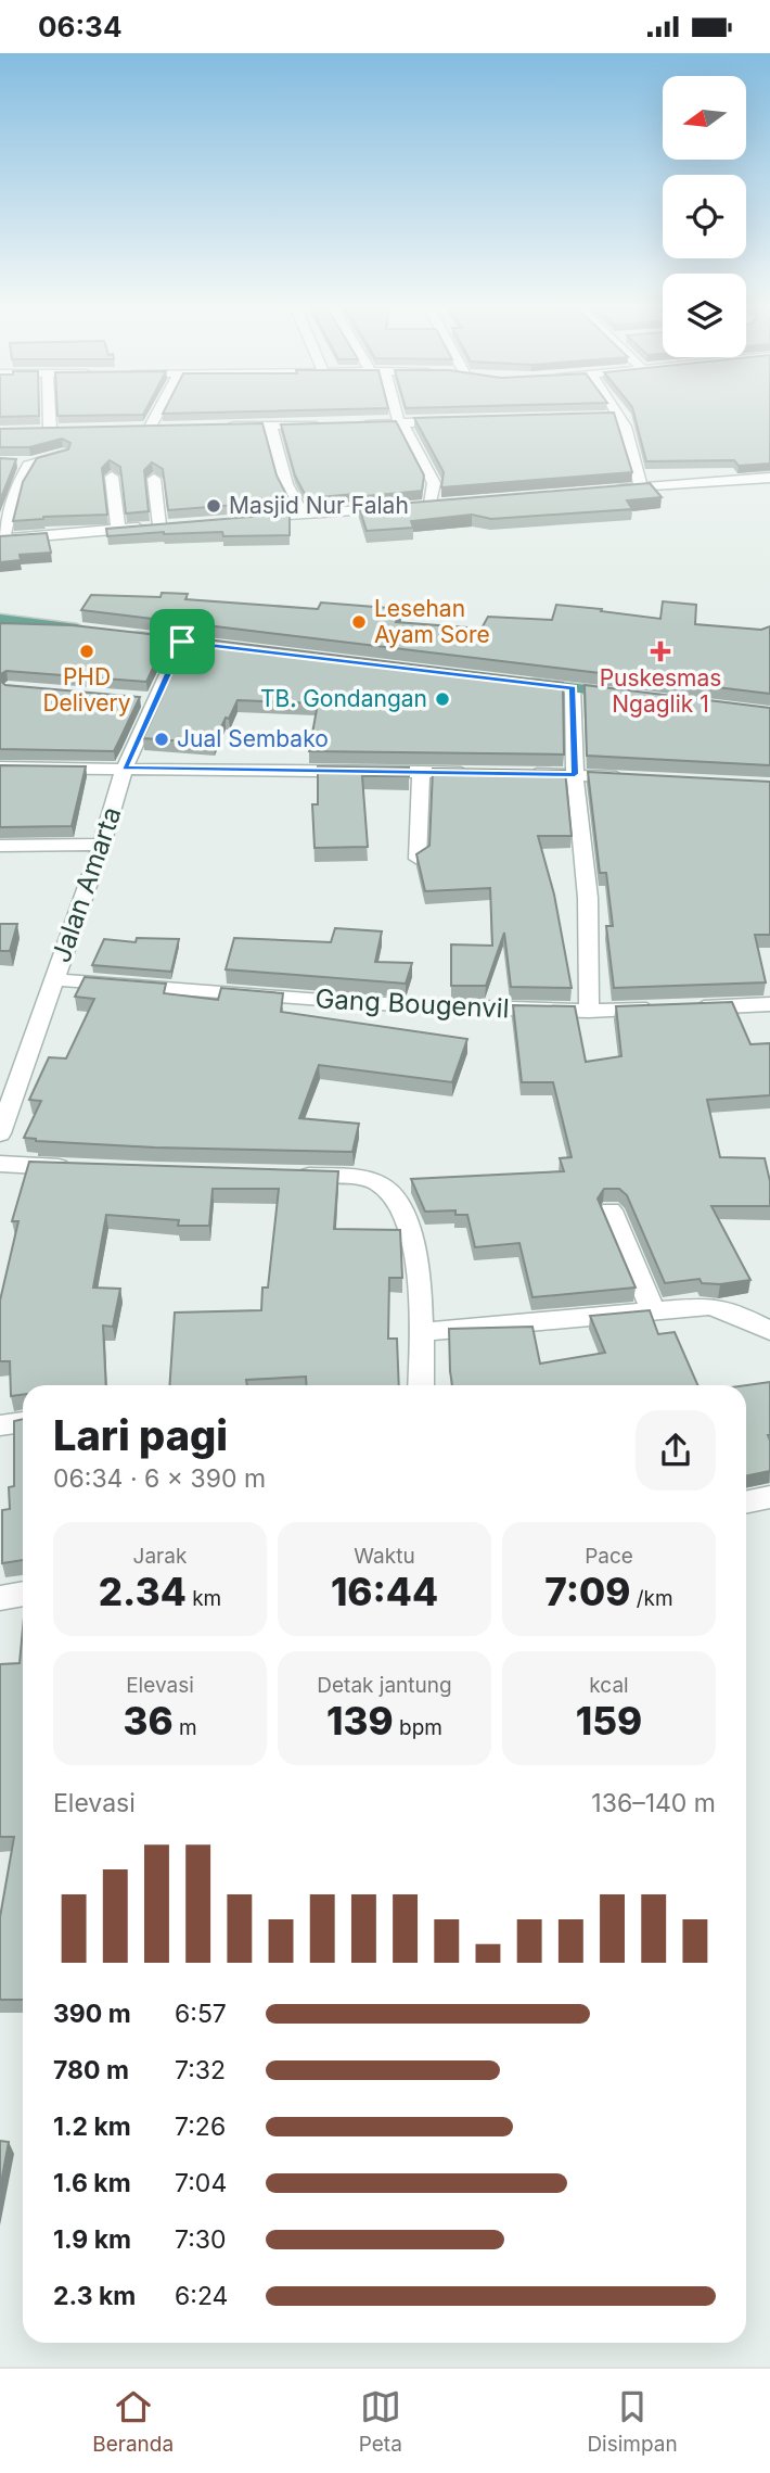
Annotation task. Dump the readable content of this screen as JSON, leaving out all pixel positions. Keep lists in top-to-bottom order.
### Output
{
  "streets": {
    "street": ["Jalan Amarta", "Gang Bougenvil"]
  },
  "crossings": [
    ["Jalan Amarta", "Gang Bougenvil"]
  ],
  "places": {
    "other": [
      "Masjid Nur Falah",
      "Lesehan Ayam Sore",
      "PHD Delivery",
      "TB. Gondangan",
      "Jual Sembako"
    ],
    "health": ["Puskesmas Ngaglik 1"]
  },
  "north": "left",
  "page": {
    "status": "06:34",
    "heading": ["Lari pagi", "06:34 · 6 × 390 m"],
    "stats": [
      ["Jarak", "2.34 km"],
      ["Waktu", "16:44"],
      ["Pace", "7:09 /km"],
      ["Elevasi", "36 m"],
      ["Detak jantung", "139 bpm"],
      ["kcal", "159"]
    ],
    "chart": ["Elevasi", "136–140 m"],
    "list": [
      {
        "name": "390 m",
        "note": "6:57"
      },
      {
        "name": "780 m",
        "note": "7:32"
      },
      {
        "name": "1.2 km",
        "note": "7:26"
      },
      {
        "name": "1.6 km",
        "note": "7:04"
      },
      {
        "name": "1.9 km",
        "note": "7:30"
      },
      {
        "name": "2.3 km",
        "note": "6:24"
      }
    ],
    "tabs": ["Beranda", "Peta", "Disimpan"]
  }
}
